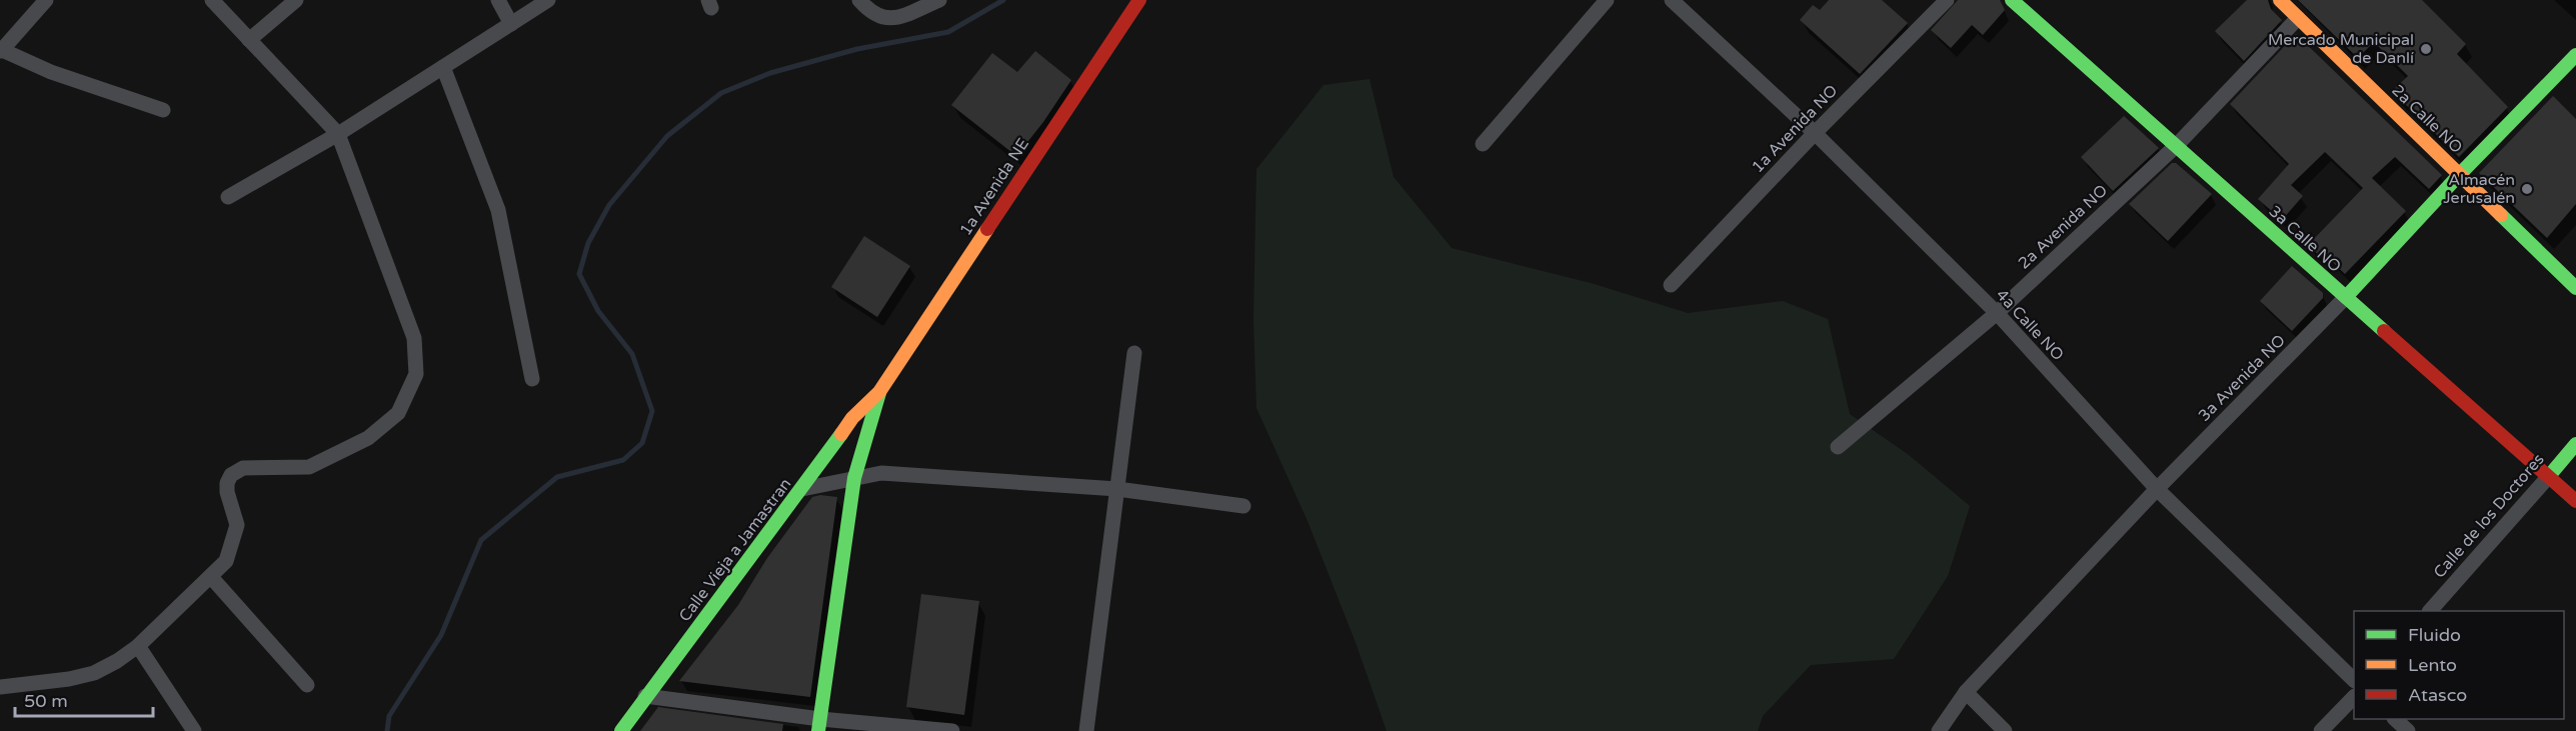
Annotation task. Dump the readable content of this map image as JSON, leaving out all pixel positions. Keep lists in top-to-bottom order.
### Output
{
  "streets": {
    "main road": [
      "2a Calle NO",
      "1a Avenida NE",
      "3a Calle NO",
      "3a Avenida NO",
      "Calle de los Doctores",
      "Calle Vieja a Jamastran"
    ],
    "street": ["1a Avenida NO", "2a Avenida NO", "4a Calle NO"]
  },
  "crossings": [
    ["2a Calle NO", "2a Avenida NO"],
    ["2a Calle NO", "3a Avenida NO"],
    ["1a Avenida NO", "4a Calle NO"],
    ["1a Avenida NE", "Calle Vieja a Jamastran"],
    ["2a Avenida NO", "3a Calle NO"],
    ["2a Avenida NO", "4a Calle NO"],
    ["3a Calle NO", "3a Avenida NO"],
    ["3a Calle NO", "Calle de los Doctores"],
    ["4a Calle NO", "3a Avenida NO"]
  ],
  "places": ["Mercado Municipal de Danlí", "Almacén Jerusalén"],
  "legend": ["Fluido", "Lento", "Atasco"],
  "scale_bar": "50 m"
}
